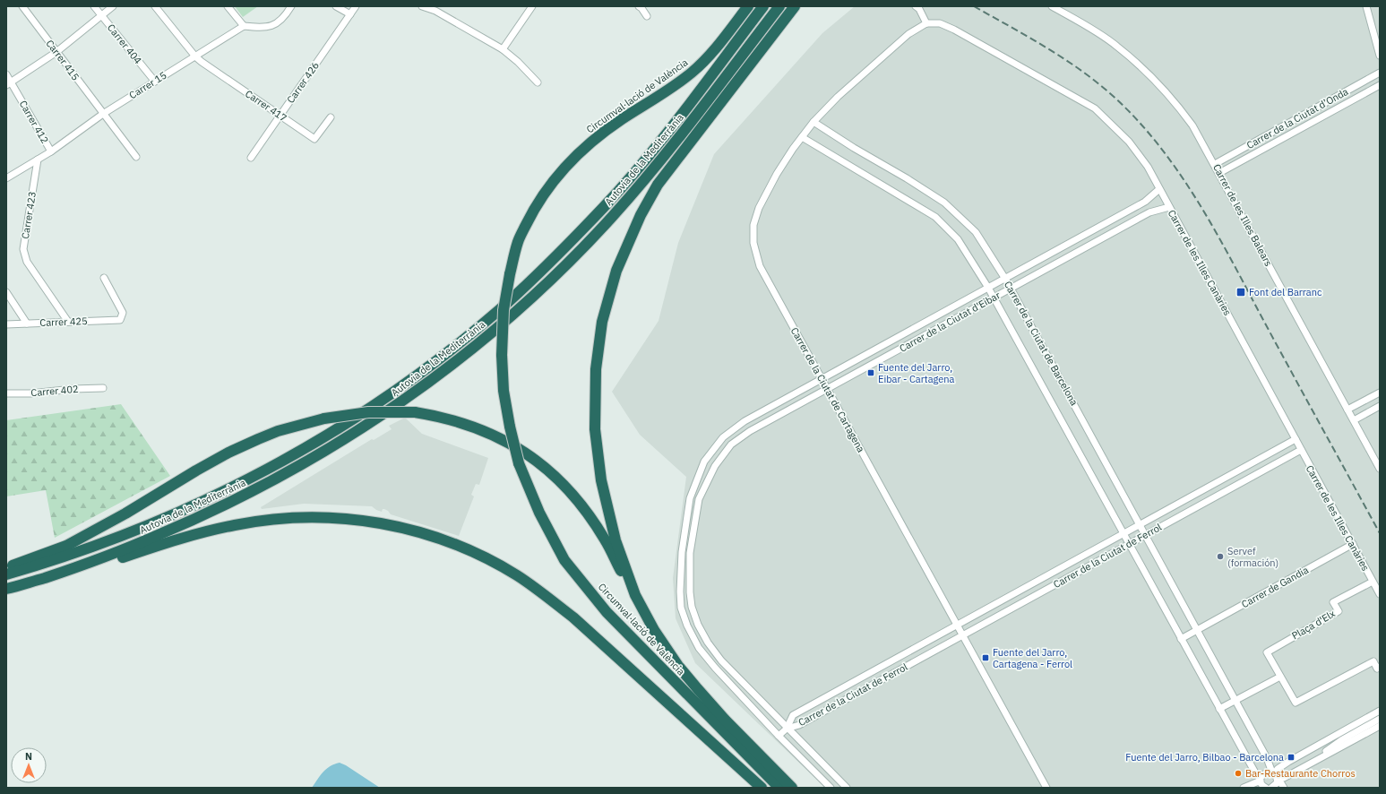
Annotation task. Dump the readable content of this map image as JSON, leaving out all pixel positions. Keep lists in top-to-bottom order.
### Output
{
  "streets": {
    "highway": ["Circumval·lació de València", "Autovia de la Mediterrània"],
    "street": [
      "Carrer 404",
      "Carrer 415",
      "Carrer 426",
      "Carrer 15",
      "Carrer 417",
      "Carrer de la Ciutat d’Onda",
      "Carrer 412",
      "Carrer 423",
      "Carrer de les Illes Balears",
      "Carrer de les Illes Canàries",
      "Carrer 425",
      "Carrer de la Ciutat d'Eibar",
      "Carrer de la Ciutat de Barcelona",
      "Carrer de la Ciutat de Cartagena",
      "Carrer 402",
      "Carrer de la Ciutat de Ferrol",
      "Carrer de Gandia",
      "Plaça d'Elx"
    ]
  },
  "crossings": [
    ["Carrer 404", "Carrer 15"],
    ["Carrer 415", "Carrer 15"],
    ["Carrer 426", "Carrer 417"],
    ["Carrer 15", "Carrer 417"],
    ["Carrer 15", "Carrer 412"],
    ["Carrer 15", "Carrer 423"],
    ["Carrer de la Ciutat d’Onda", "Carrer de les Illes Balears"],
    ["Carrer 423", "Carrer 425"],
    ["Carrer de les Illes Canàries", "Carrer de la Ciutat d'Eibar"],
    ["Carrer de les Illes Canàries", "Carrer de la Ciutat de Cartagena"],
    ["Carrer de les Illes Canàries", "Carrer de la Ciutat de Ferrol"],
    ["Carrer de les Illes Canàries", "Carrer de Gandia"],
    ["Carrer de les Illes Canàries", "Plaça d'Elx"],
    ["Carrer de la Ciutat d'Eibar", "Carrer de la Ciutat de Barcelona"],
    ["Carrer de la Ciutat d'Eibar", "Carrer de la Ciutat de Cartagena"],
    ["Carrer de la Ciutat d'Eibar", "Carrer de la Ciutat de Ferrol"],
    ["Carrer de la Ciutat de Barcelona", "Carrer de la Ciutat de Cartagena"],
    ["Carrer de la Ciutat de Barcelona", "Carrer de la Ciutat de Ferrol"],
    ["Carrer de la Ciutat de Barcelona", "Carrer de Gandia"],
    ["Carrer de la Ciutat de Cartagena", "Carrer de la Ciutat de Ferrol"]
  ],
  "places": {
    "transit": [
      "Font del Barranc",
      "Fuente del Jarro, Eibar - Cartagena",
      "Fuente del Jarro, Cartagena - Ferrol",
      "Fuente del Jarro, Bilbao - Barcelona"
    ],
    "other": ["Servef (formación)", "Bar-Restaurante Chorros"]
  },
  "north": "top"
}
